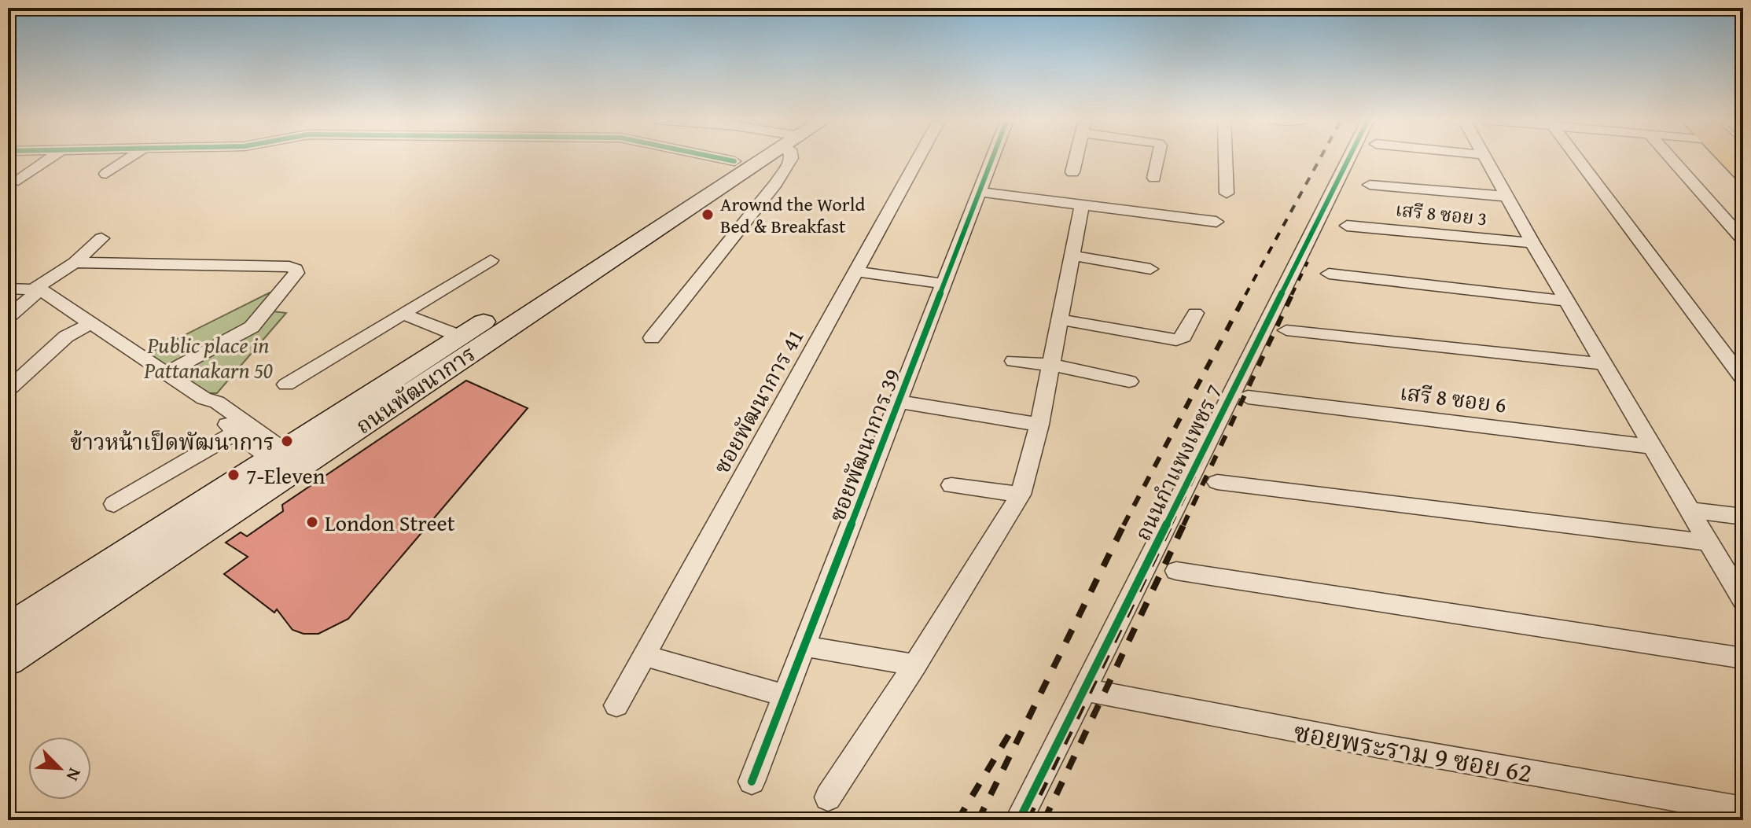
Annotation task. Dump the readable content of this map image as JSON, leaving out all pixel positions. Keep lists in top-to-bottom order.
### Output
{
  "streets": {
    "main road": ["ถนนพัฒนาการ"],
    "street": [
      "เสรี 8 ซอย 3",
      "เสรี 8 ซอย 6",
      "ซอยพัฒนาการ 41",
      "ซอยพัฒนาการ 39",
      "ถนนกำแพงเพชร 7",
      "ซอยพระราม 9 ซอย 62"
    ]
  },
  "crossings": [
    ["ถนนกำแพงเพชร 7", "ซอยพระราม 9 ซอย 62"]
  ],
  "parks": ["Public place in Pattanakarn 50"],
  "places": [
    "Arownd the World Bed & Breakfast",
    "ข้าวหน้าเป็ดพัฒนาการ",
    "7-Eleven",
    "London Street"
  ],
  "north": "bottom right"
}
